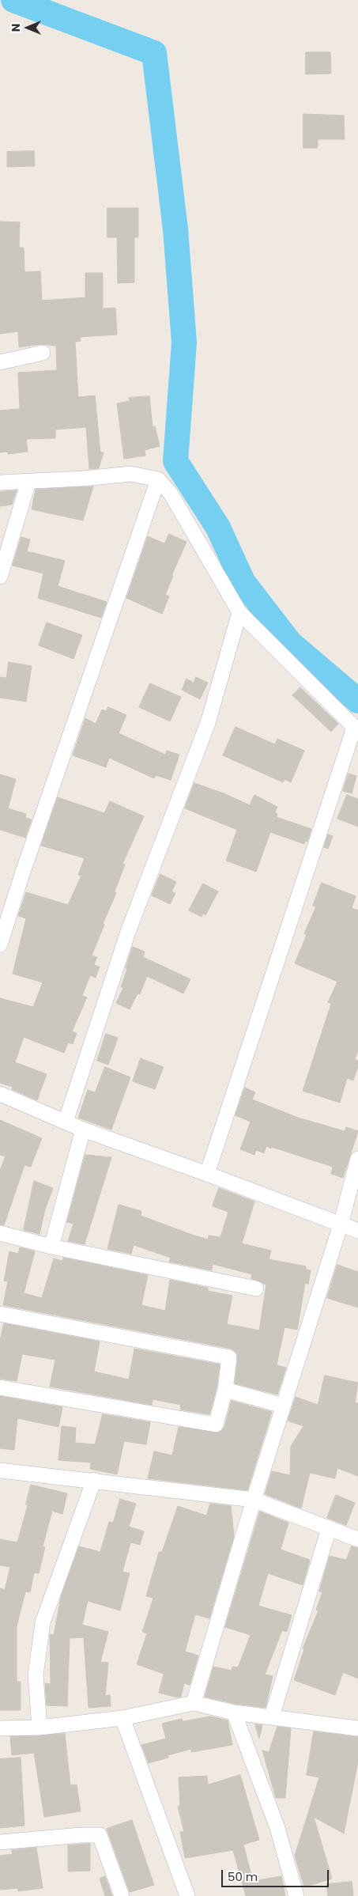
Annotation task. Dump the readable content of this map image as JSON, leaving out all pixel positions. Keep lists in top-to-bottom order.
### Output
{
  "scale_bar": "50 m",
  "north": "left"
}
